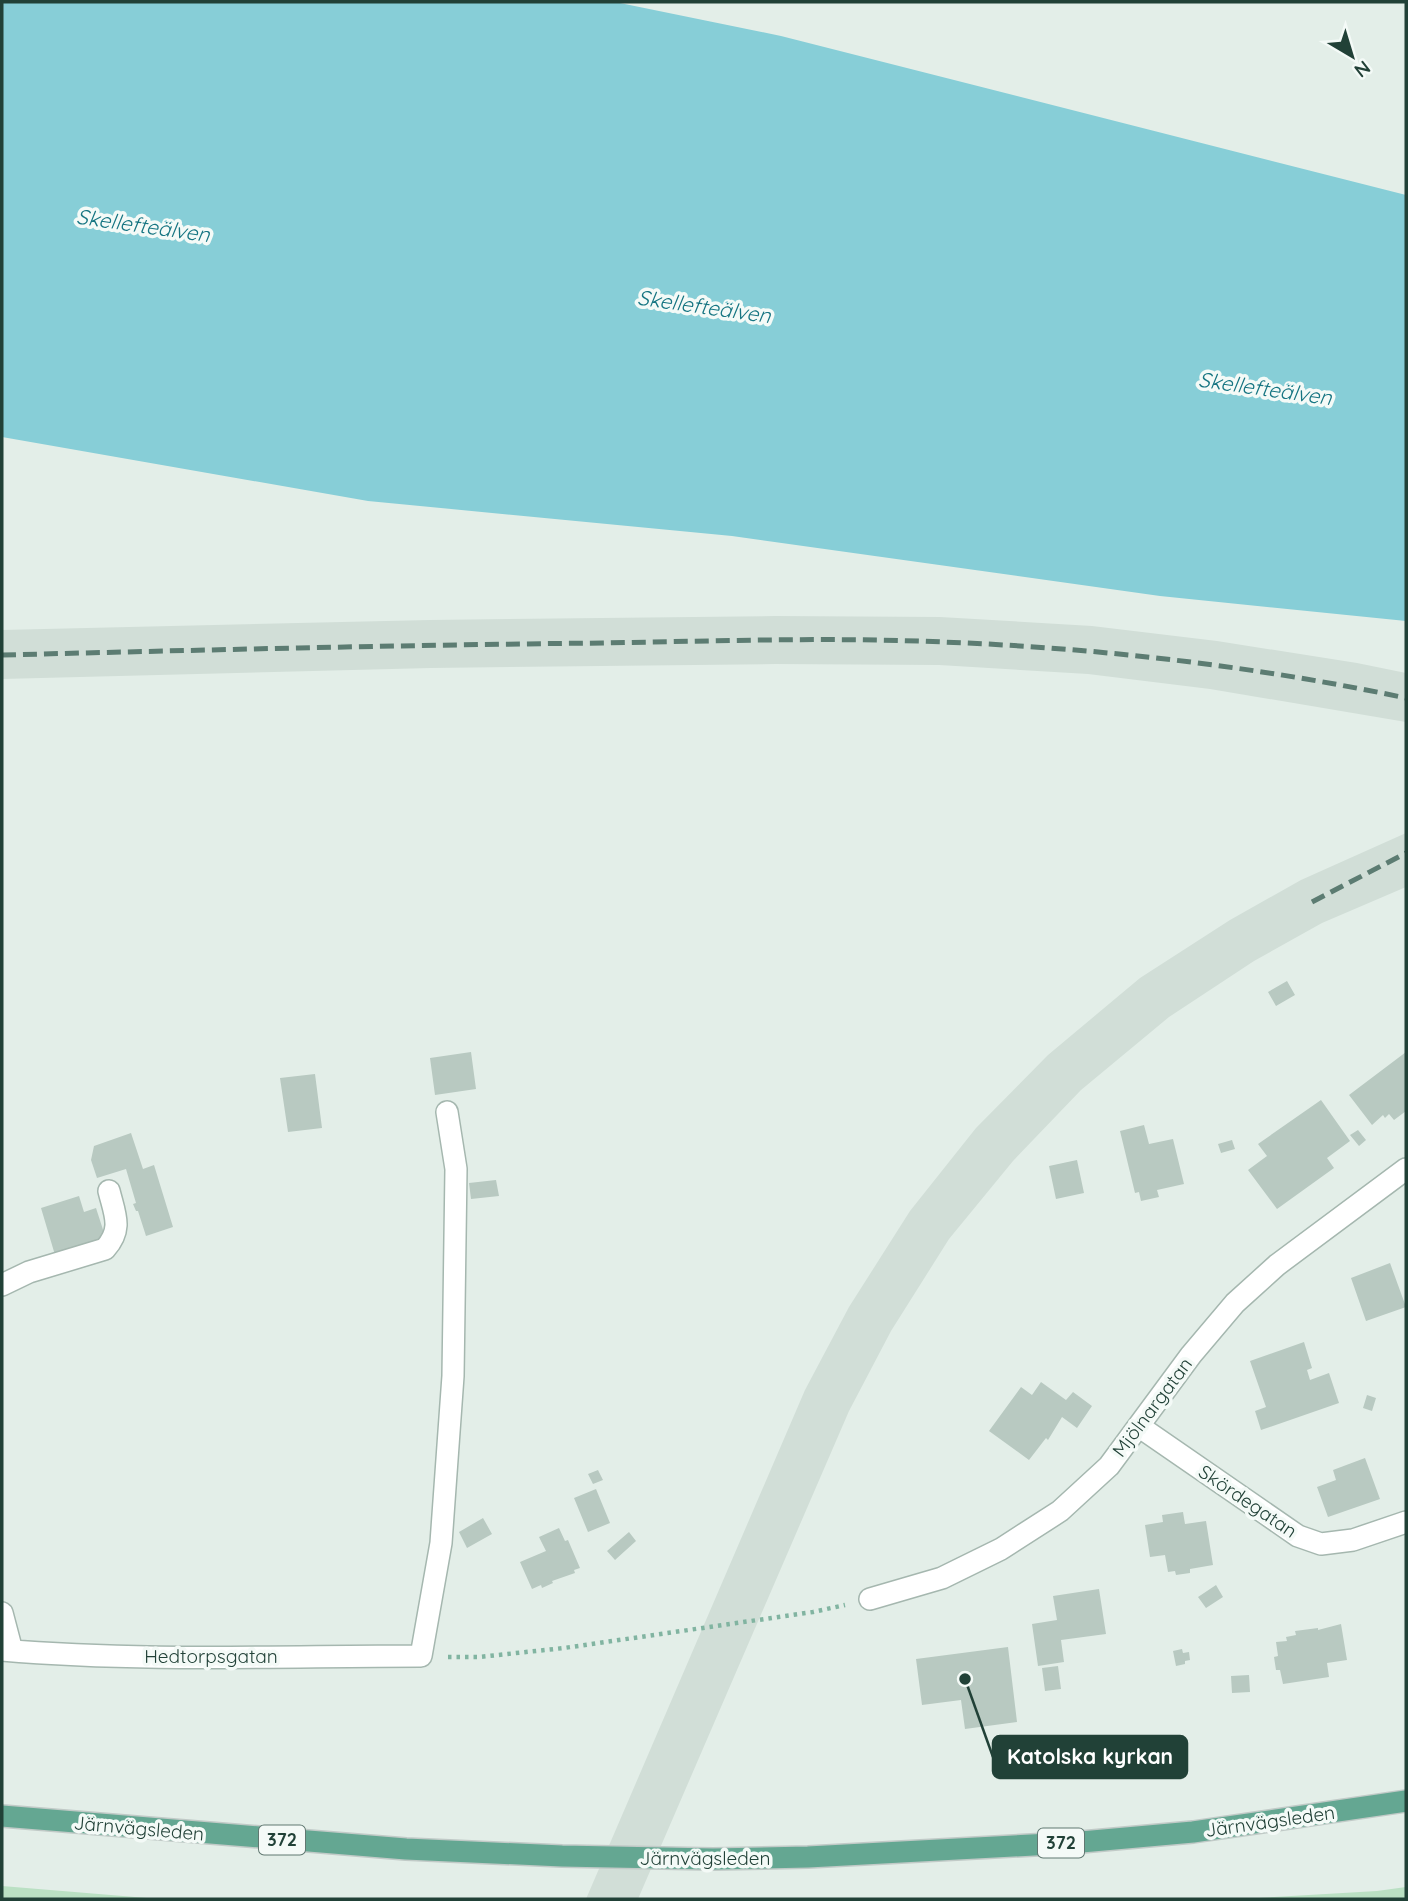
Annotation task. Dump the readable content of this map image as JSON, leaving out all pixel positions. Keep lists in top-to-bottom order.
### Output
{
  "streets": {
    "main road": ["Järnvägsleden", "372"],
    "street": ["Mjölnargatan", "Skördegatan", "Hedtorpsgatan"]
  },
  "crossings": [
    ["Mjölnargatan", "Skördegatan"]
  ],
  "water": ["Skellefteälven"],
  "places": ["Katolska kyrkan"],
  "north": "bottom right"
}
